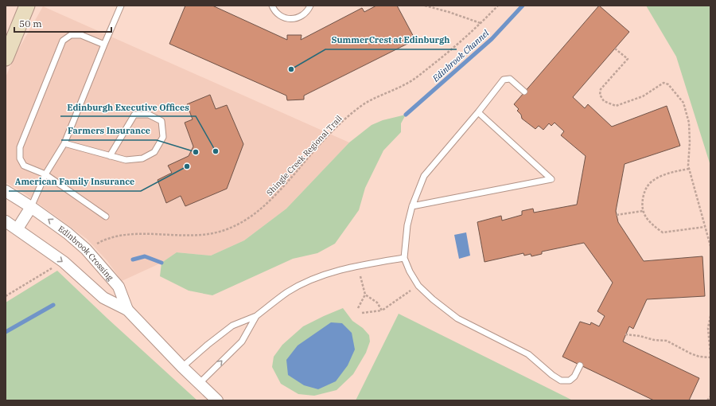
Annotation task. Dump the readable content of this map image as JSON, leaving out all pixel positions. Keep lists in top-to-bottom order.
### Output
{
  "streets": {
    "street": ["Edinbrook Crossing"],
    "path": ["Shingle Creek Regional Trail"]
  },
  "water": ["Edinbrook Channel"],
  "places": [
    "SummerCrest at Edinburgh",
    "Edinburgh Executive Offices",
    "Farmers Insurance",
    "American Family Insurance"
  ],
  "scale_bar": "50 m"
}
